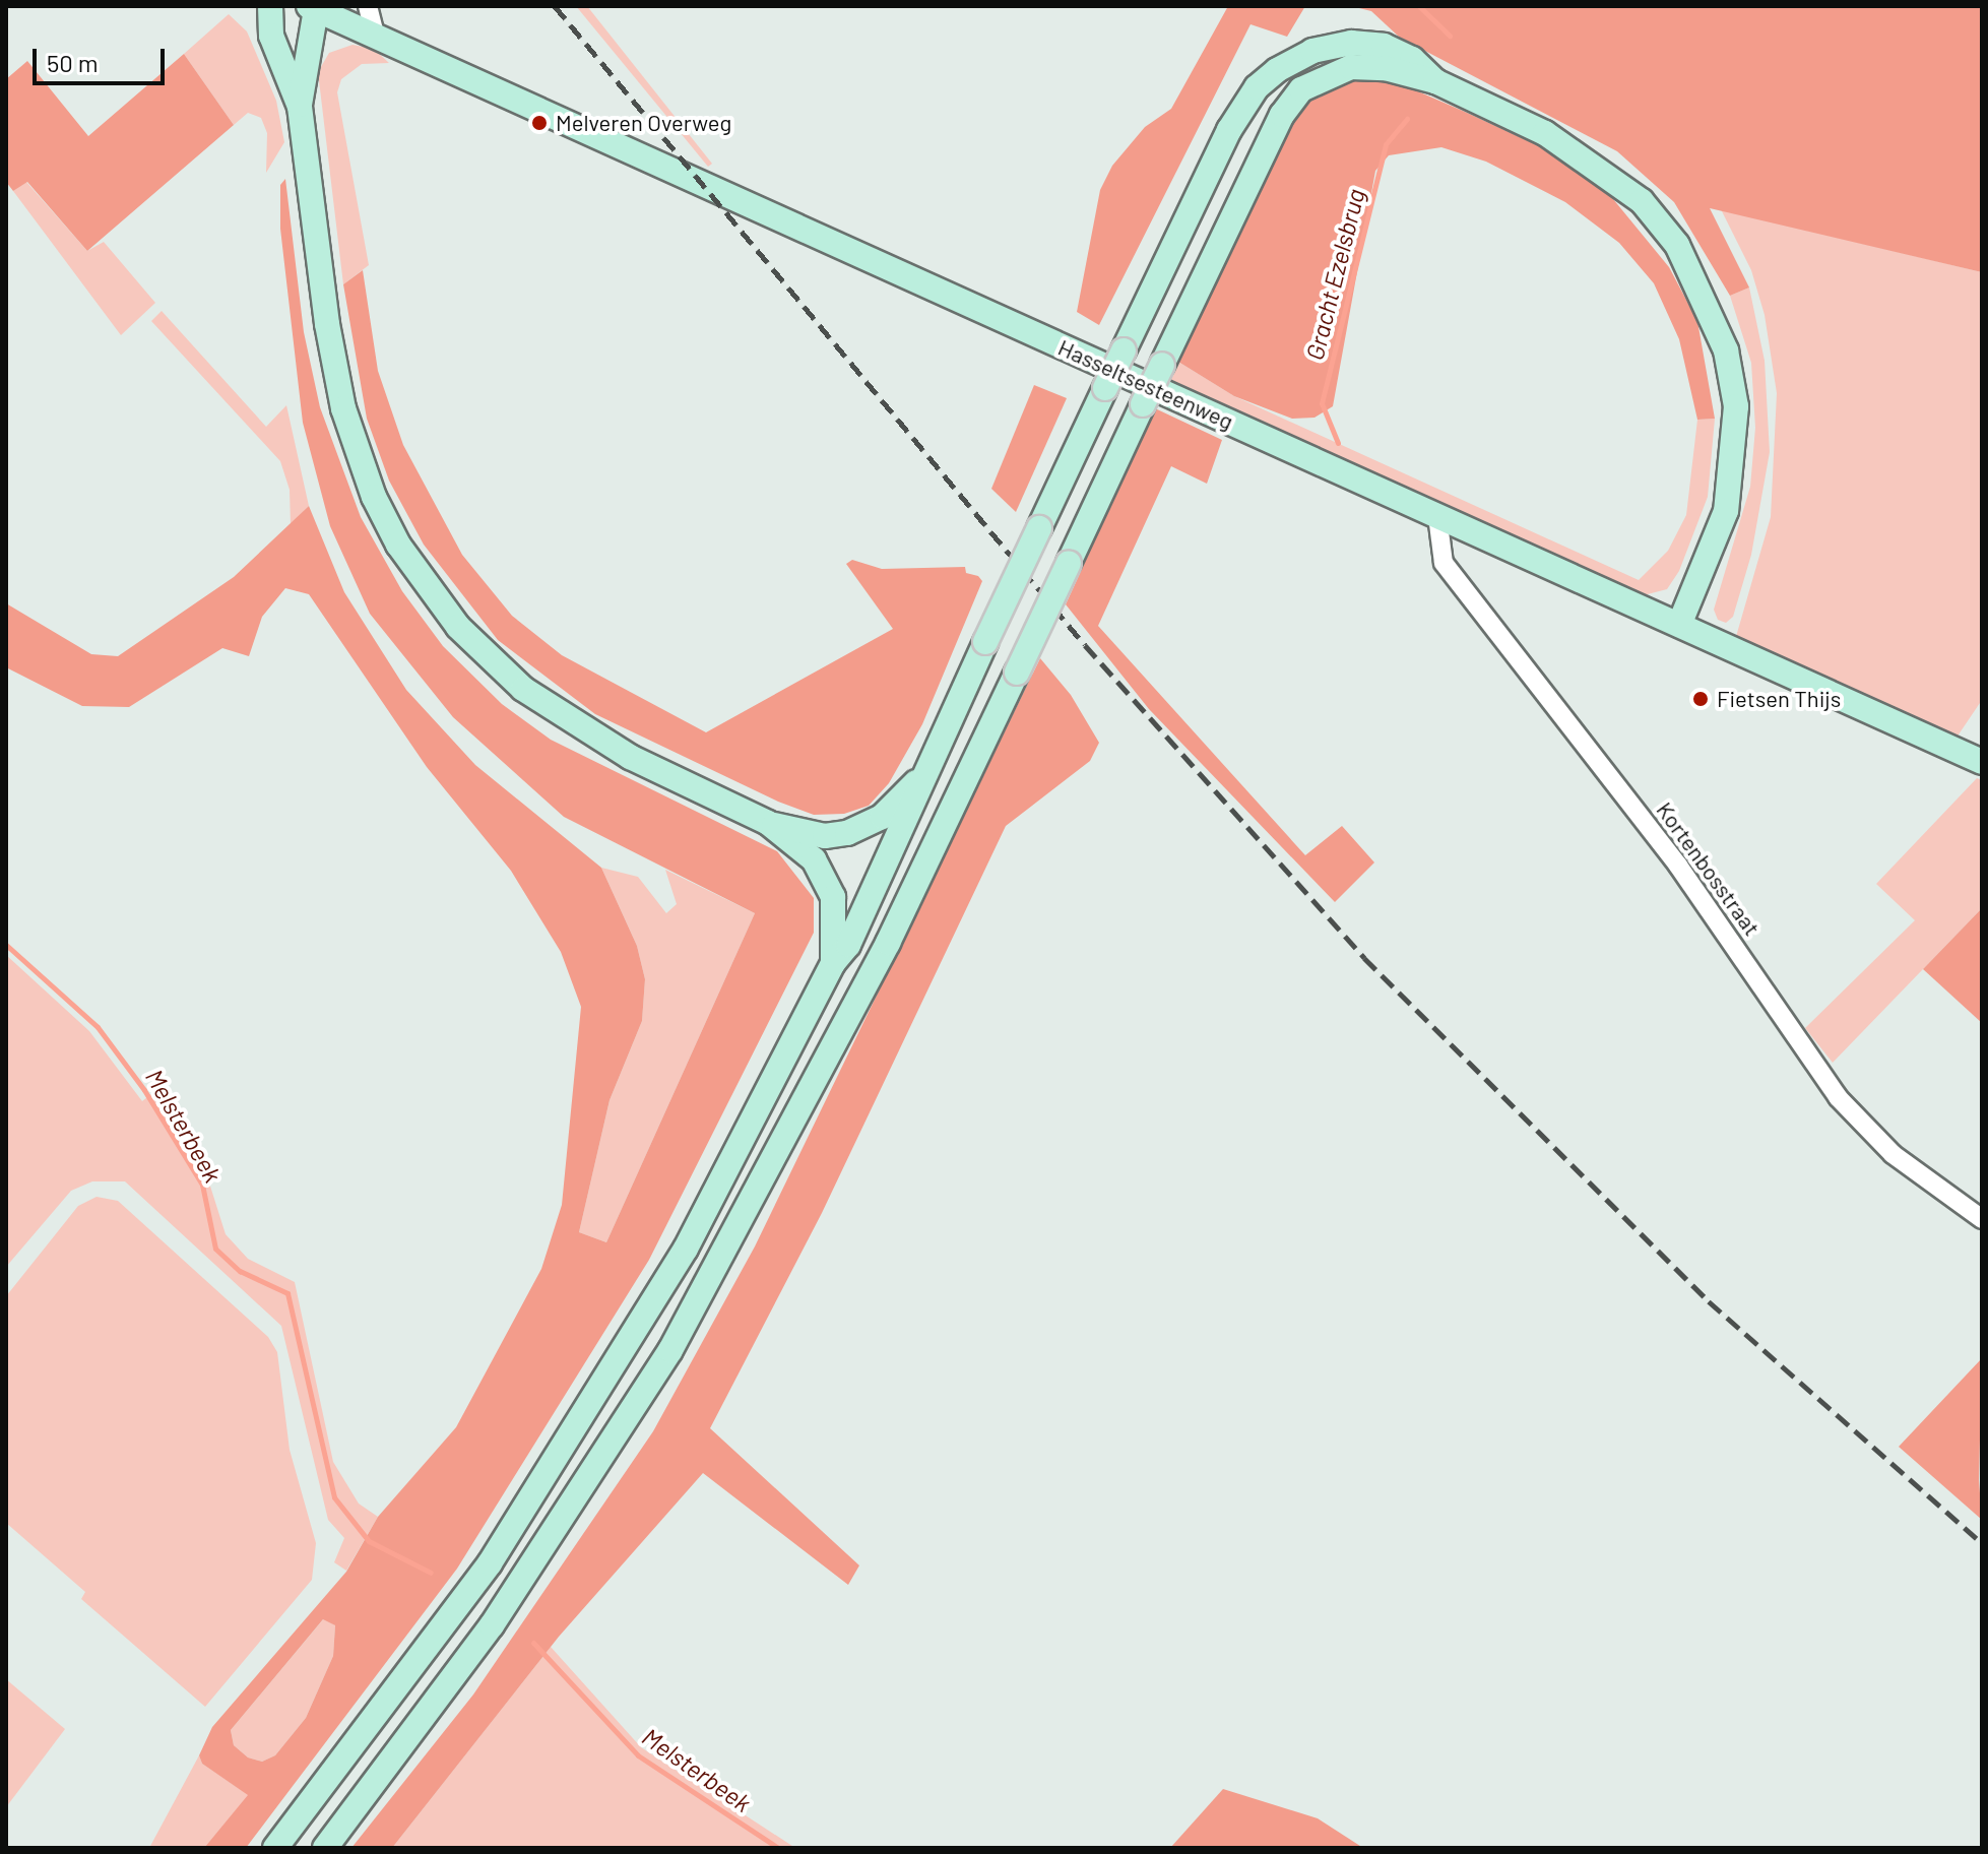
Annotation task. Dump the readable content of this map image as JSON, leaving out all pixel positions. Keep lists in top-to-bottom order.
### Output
{
  "streets": {
    "main road": ["Hasseltsesteenweg"],
    "street": ["Kortenbosstraat"]
  },
  "crossings": [
    ["Hasseltsesteenweg", "Kortenbosstraat"]
  ],
  "water": ["Gracht Ezelsbrug", "Melsterbeek"],
  "places": ["Melveren Overweg", "Fietsen Thijs"],
  "scale_bar": "50 m"
}
